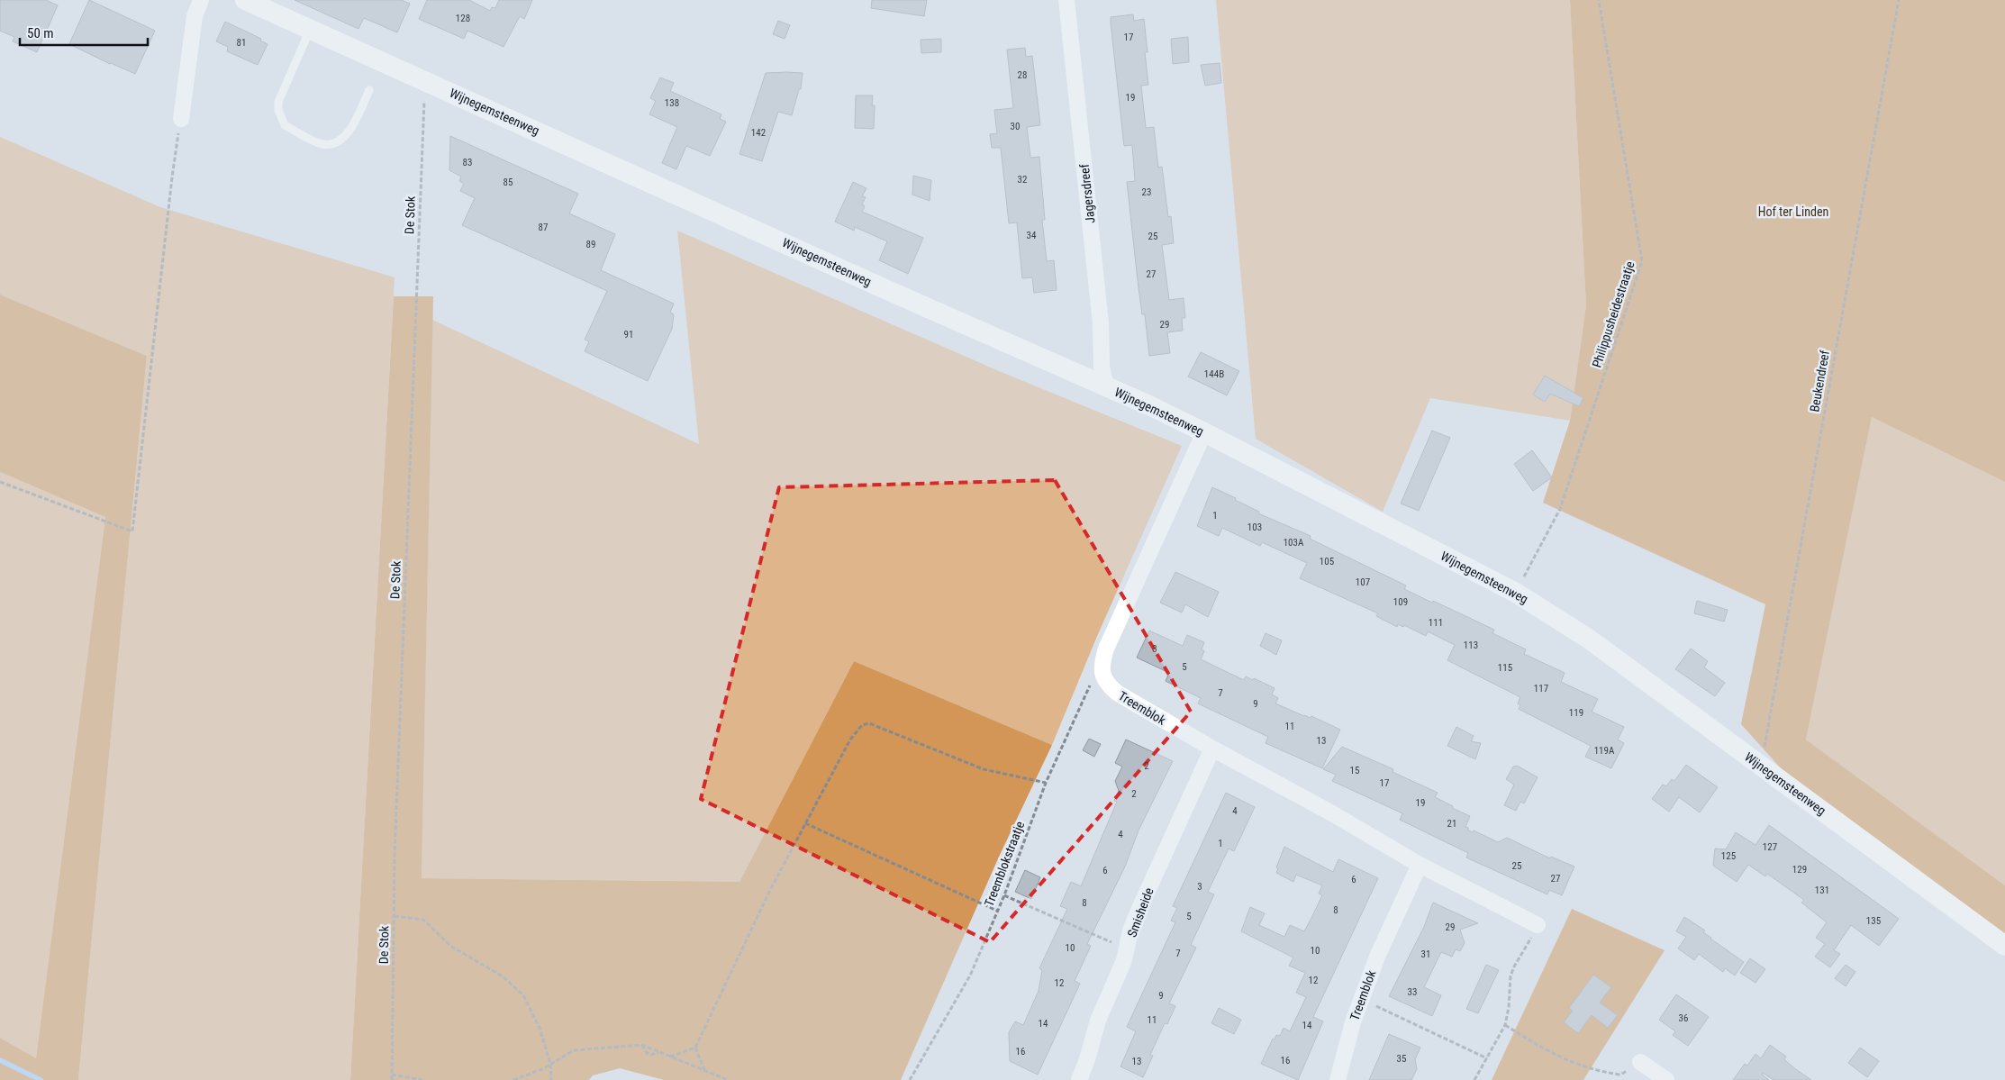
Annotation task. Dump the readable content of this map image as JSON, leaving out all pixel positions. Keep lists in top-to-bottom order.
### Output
{
  "streets": {
    "street": [
      "Wijnegemsteenweg",
      "Jagersdreef",
      "Treemblok",
      "Smisheide"
    ],
    "path": [
      "De Stok",
      "Philippusheidestraatje",
      "Beukendreef",
      "Treemblokstraatje"
    ]
  },
  "crossings": [
    ["Wijnegemsteenweg", "Jagersdreef"],
    ["Wijnegemsteenweg", "De Stok"],
    ["Wijnegemsteenweg", "Philippusheidestraatje"],
    ["Wijnegemsteenweg", "Beukendreef"],
    ["Wijnegemsteenweg", "Treemblok"],
    ["Treemblok", "Smisheide"]
  ],
  "parks": ["Hof ter Linden"],
  "house_numbers": [
    "128",
    "17",
    "81",
    "28",
    "19",
    "138",
    "30",
    "142",
    "83",
    "32",
    "85",
    "23",
    "87",
    "34",
    "25",
    "89",
    "27",
    "29",
    "91",
    "144B",
    "1",
    "103",
    "103A",
    "105",
    "107",
    "109",
    "111",
    "113",
    "3",
    "5",
    "115",
    "117",
    "7",
    "9",
    "119",
    "11",
    "13",
    "119A",
    "2",
    "15",
    "17",
    "2",
    "19",
    "4",
    "21",
    "4",
    "1",
    "127",
    "125",
    "25",
    "129",
    "6",
    "27",
    "6",
    "3",
    "131",
    "8",
    "8",
    "5",
    "135",
    "29",
    "10",
    "10",
    "7",
    "31",
    "12",
    "12",
    "33",
    "9",
    "36",
    "11",
    "14",
    "14",
    "16",
    "35",
    "16",
    "13"
  ],
  "scale_bar": "50 m"
}
